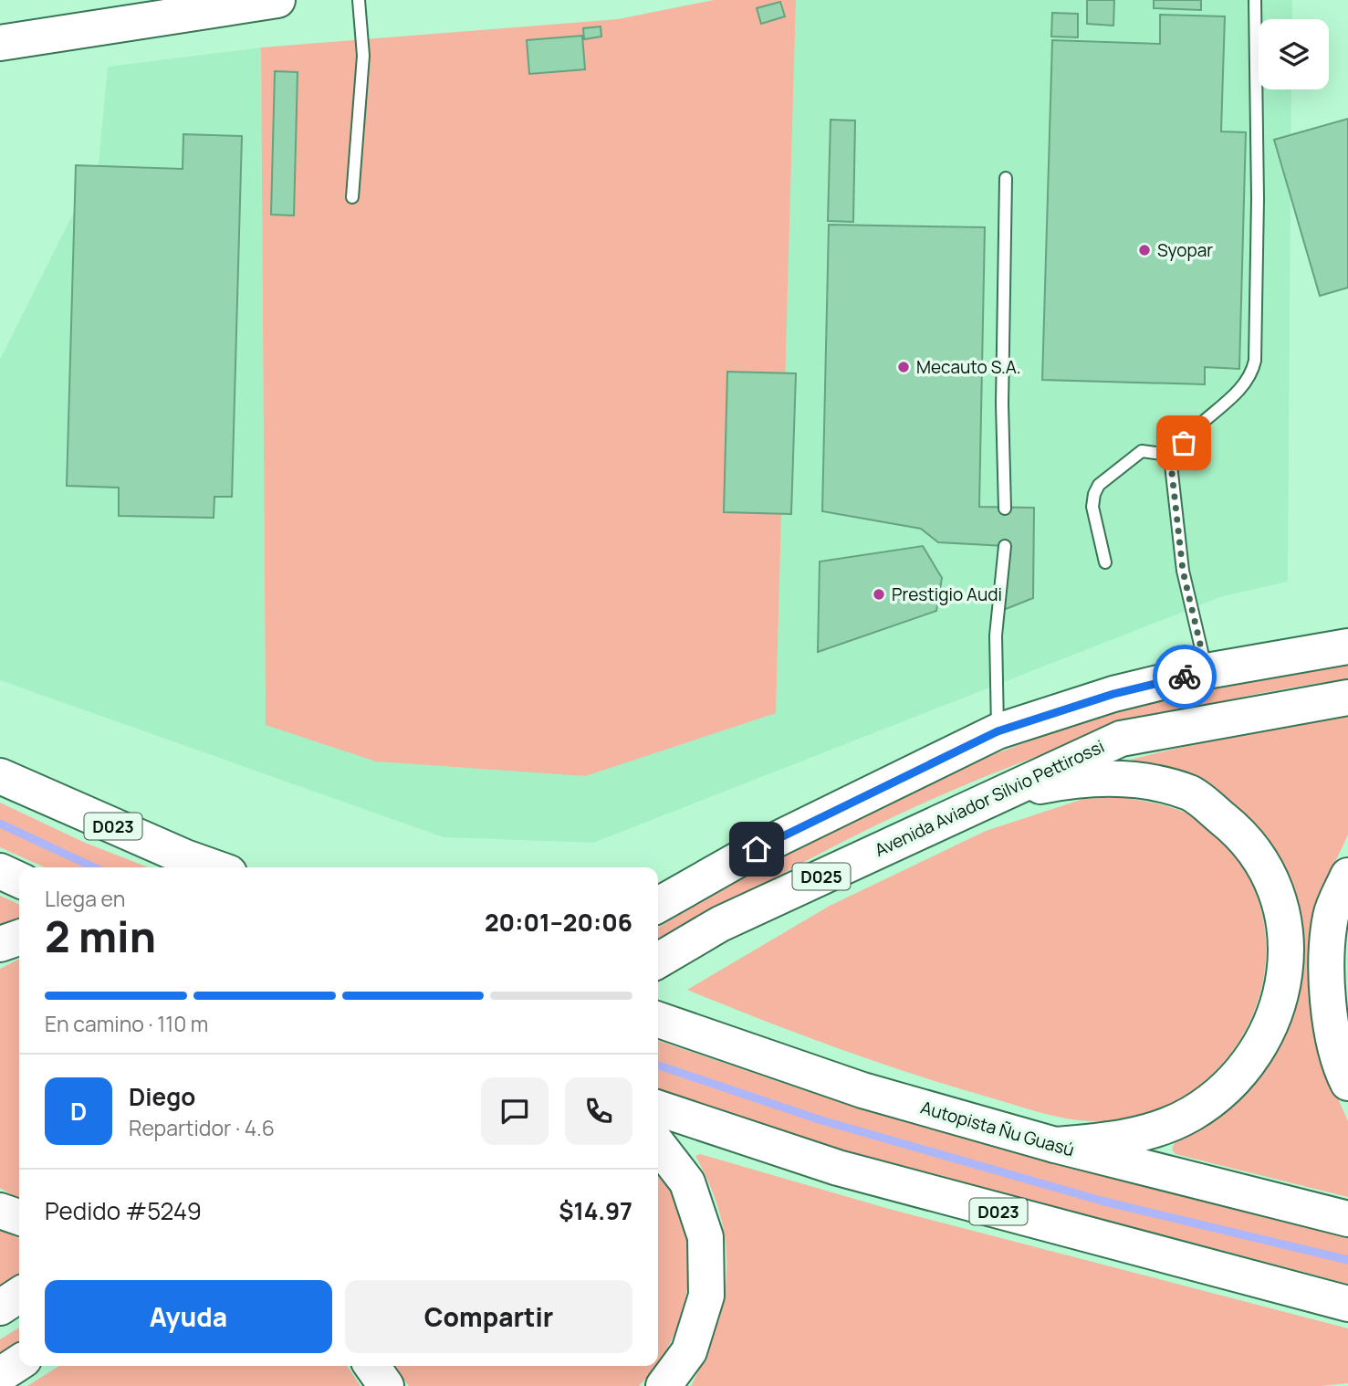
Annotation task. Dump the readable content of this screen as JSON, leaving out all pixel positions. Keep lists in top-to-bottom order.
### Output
{
  "streets": {
    "main road": [
      "Avenida Aviador Silvio Pettirossi",
      "D023",
      "D025",
      "Autopista Ñu Guasú"
    ]
  },
  "places": ["Syopar", "Mecauto S.A.", "Prestigio Audi"],
  "page": {
    "heading": ["2 min", "Llega en", "20:01–20:06"],
    "panel": [
      "Diego",
      "Repartidor · 4.6",
      "Pedido #5249",
      "$14.97"
    ],
    "bar": "En camino · 110 m",
    "round": "D",
    "buttons": ["Ayuda", "Compartir"]
  }
}
